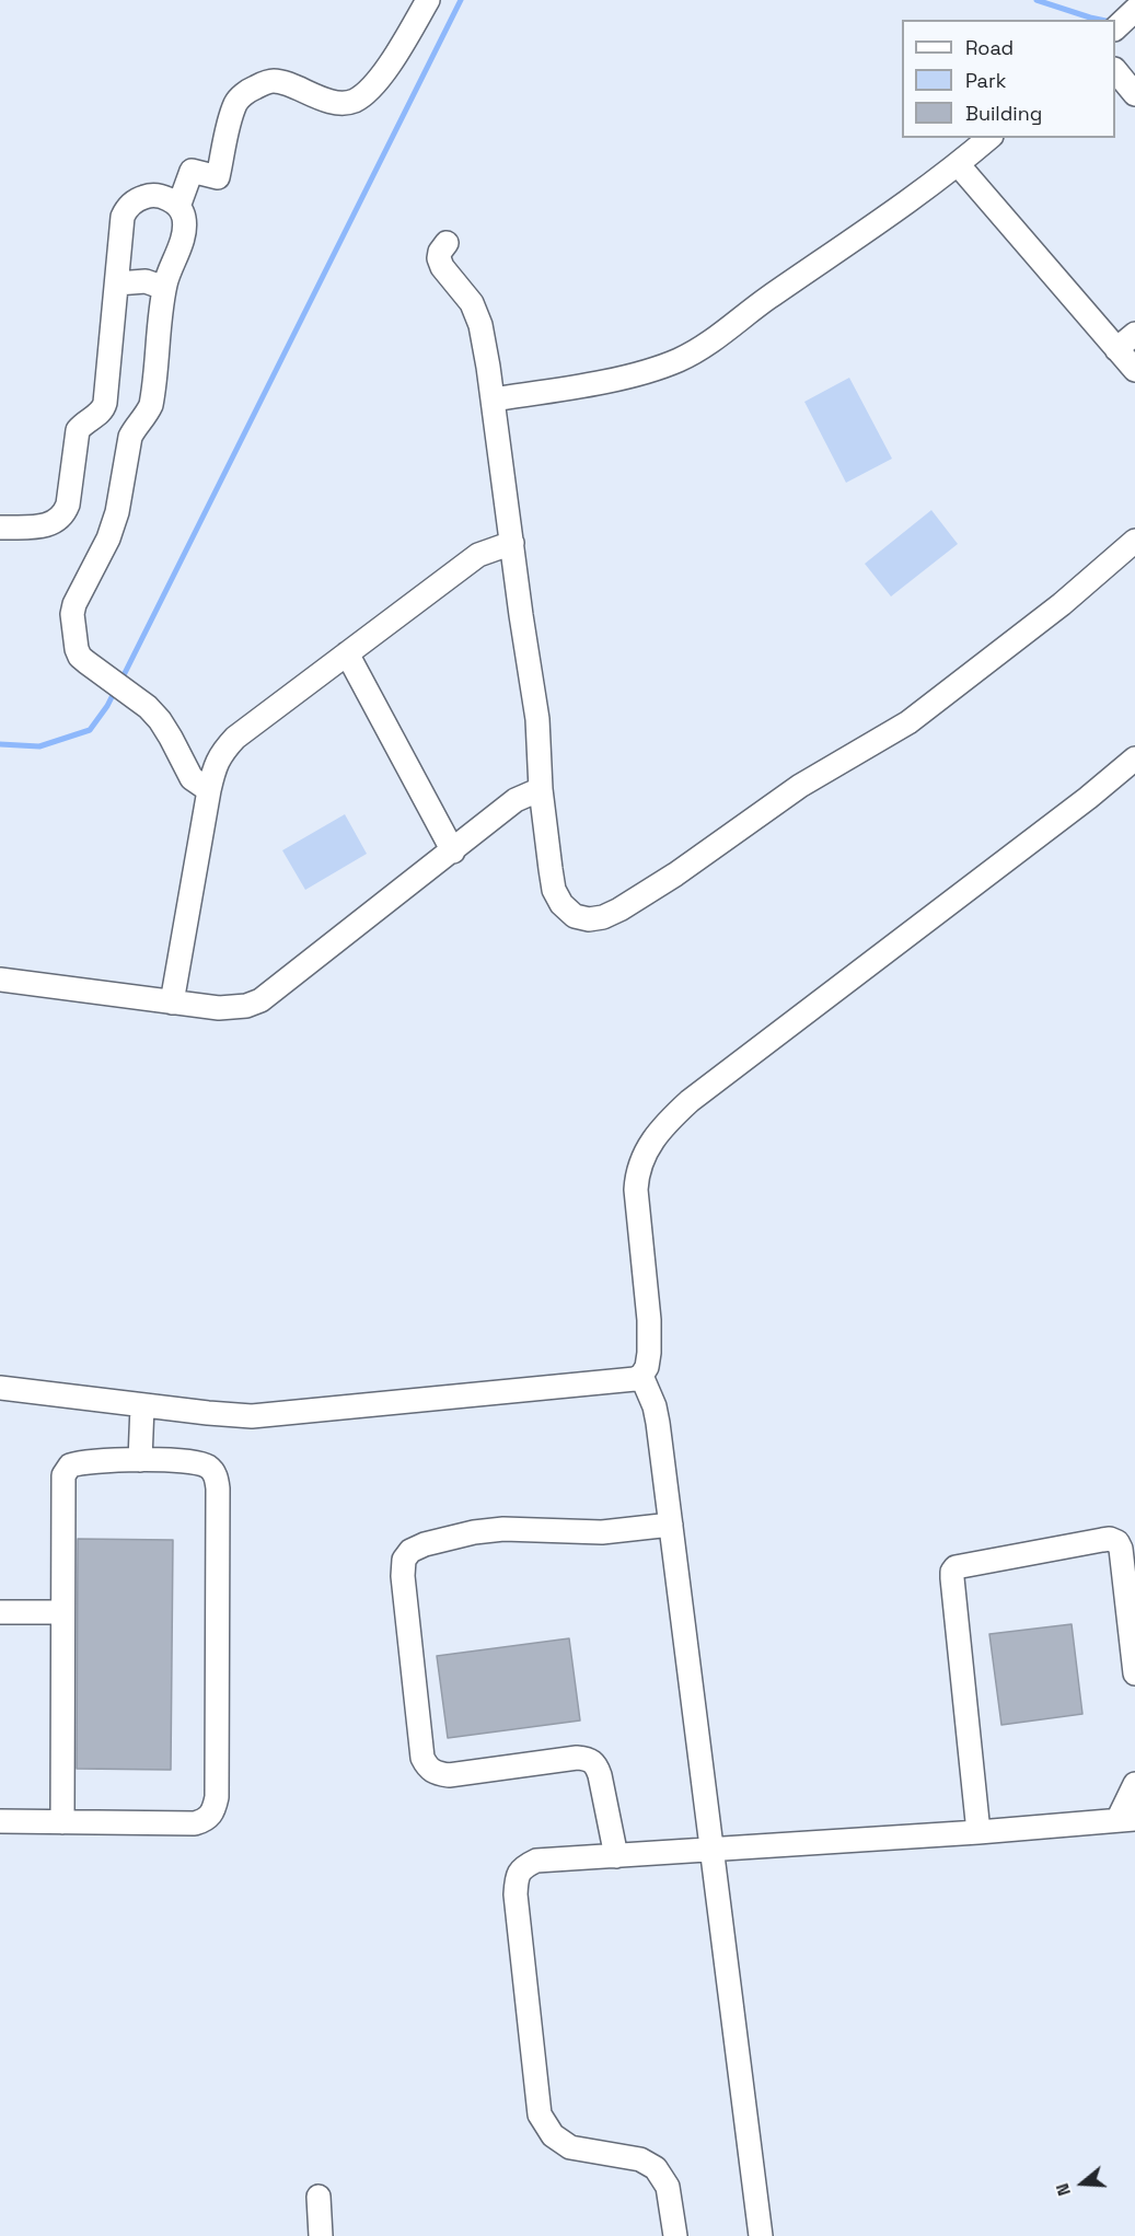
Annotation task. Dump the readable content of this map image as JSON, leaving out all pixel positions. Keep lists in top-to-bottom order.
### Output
{
  "legend": ["Road", "Park", "Building"],
  "north": "left"
}
